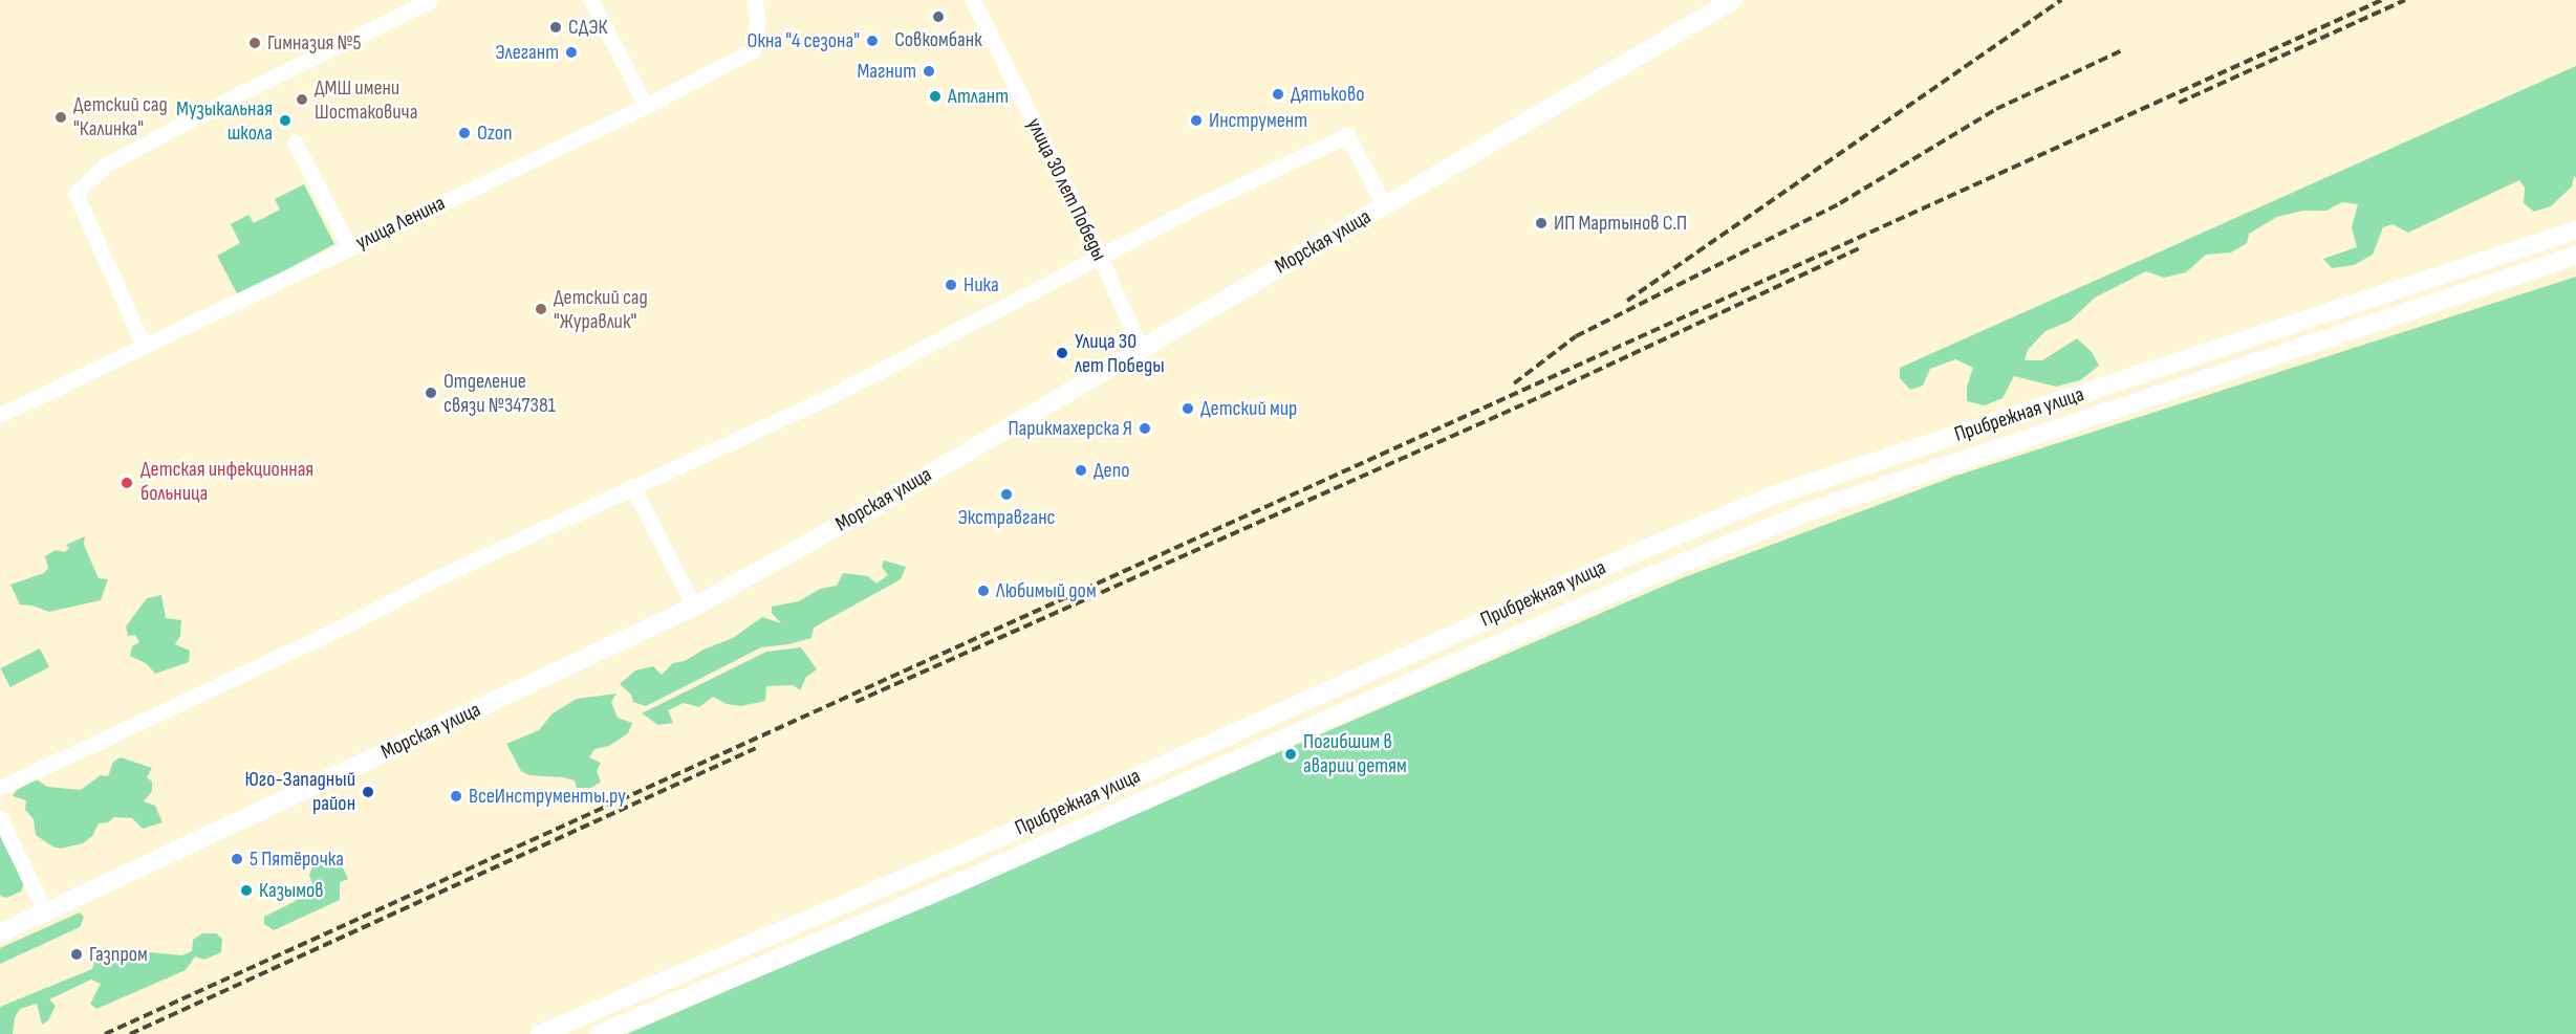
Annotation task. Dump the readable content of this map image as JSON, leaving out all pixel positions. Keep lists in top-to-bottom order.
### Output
{
  "streets": {
    "main road": ["Морская улица", "Прибрежная улица"],
    "street": ["улица 30 лет Победы", "улица Ленина"]
  },
  "crossings": [
    ["улица 30 лет Победы", "Морская улица"]
  ],
  "places": [
    "Совкомбанк",
    "СДЭК",
    "Окна \"4 сезона\"",
    "Гимназия №5",
    "Элегант",
    "Магнит",
    "Дятьково",
    "Атлант",
    "ДМШ имени Шостаковича",
    "Детский сад \"Калинка\"",
    "Музыкальная школа",
    "Инструмент",
    "Ozon",
    "ИП Мартынов С.П",
    "Ника",
    "Детский сад \"Журавлик\"",
    "Улица 30 лет Победы",
    "Отделение связи №347381",
    "Детский мир",
    "Парикмахерска Я",
    "Депо",
    "Детская инфекционная больница",
    "Экстравганс",
    "Любимый дом",
    "Погибшим в аварии детям",
    "Юго-Западный район",
    "ВсеИнструменты.ру",
    "5 Пятёрочка",
    "Казымов",
    "Газпром"
  ]
}
